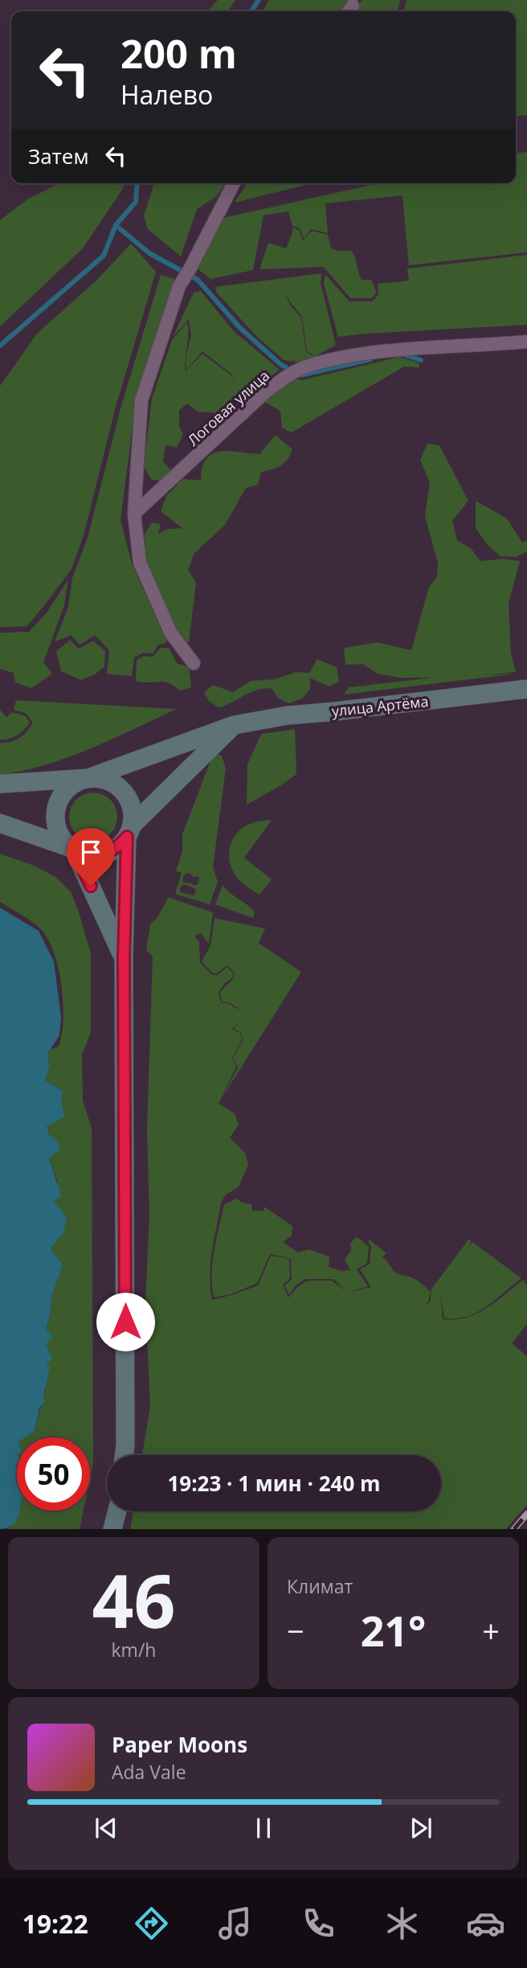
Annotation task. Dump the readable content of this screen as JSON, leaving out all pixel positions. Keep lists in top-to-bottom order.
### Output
{
  "streets": {
    "main road": ["улица Артёма"],
    "street": ["Логовая улица"]
  },
  "page": {
    "turn": ["200 m", "Налево"],
    "then": "Затем",
    "limit": "50",
    "trip": "19:23 · 1 мин · 240 m",
    "tile": [
      ["46", "km/h"],
      "Климат"
    ],
    "heat": ["−", "21°", "+"],
    "song": ["Paper Moons", "Ada Vale"],
    "tabs": "19:22"
  }
}
